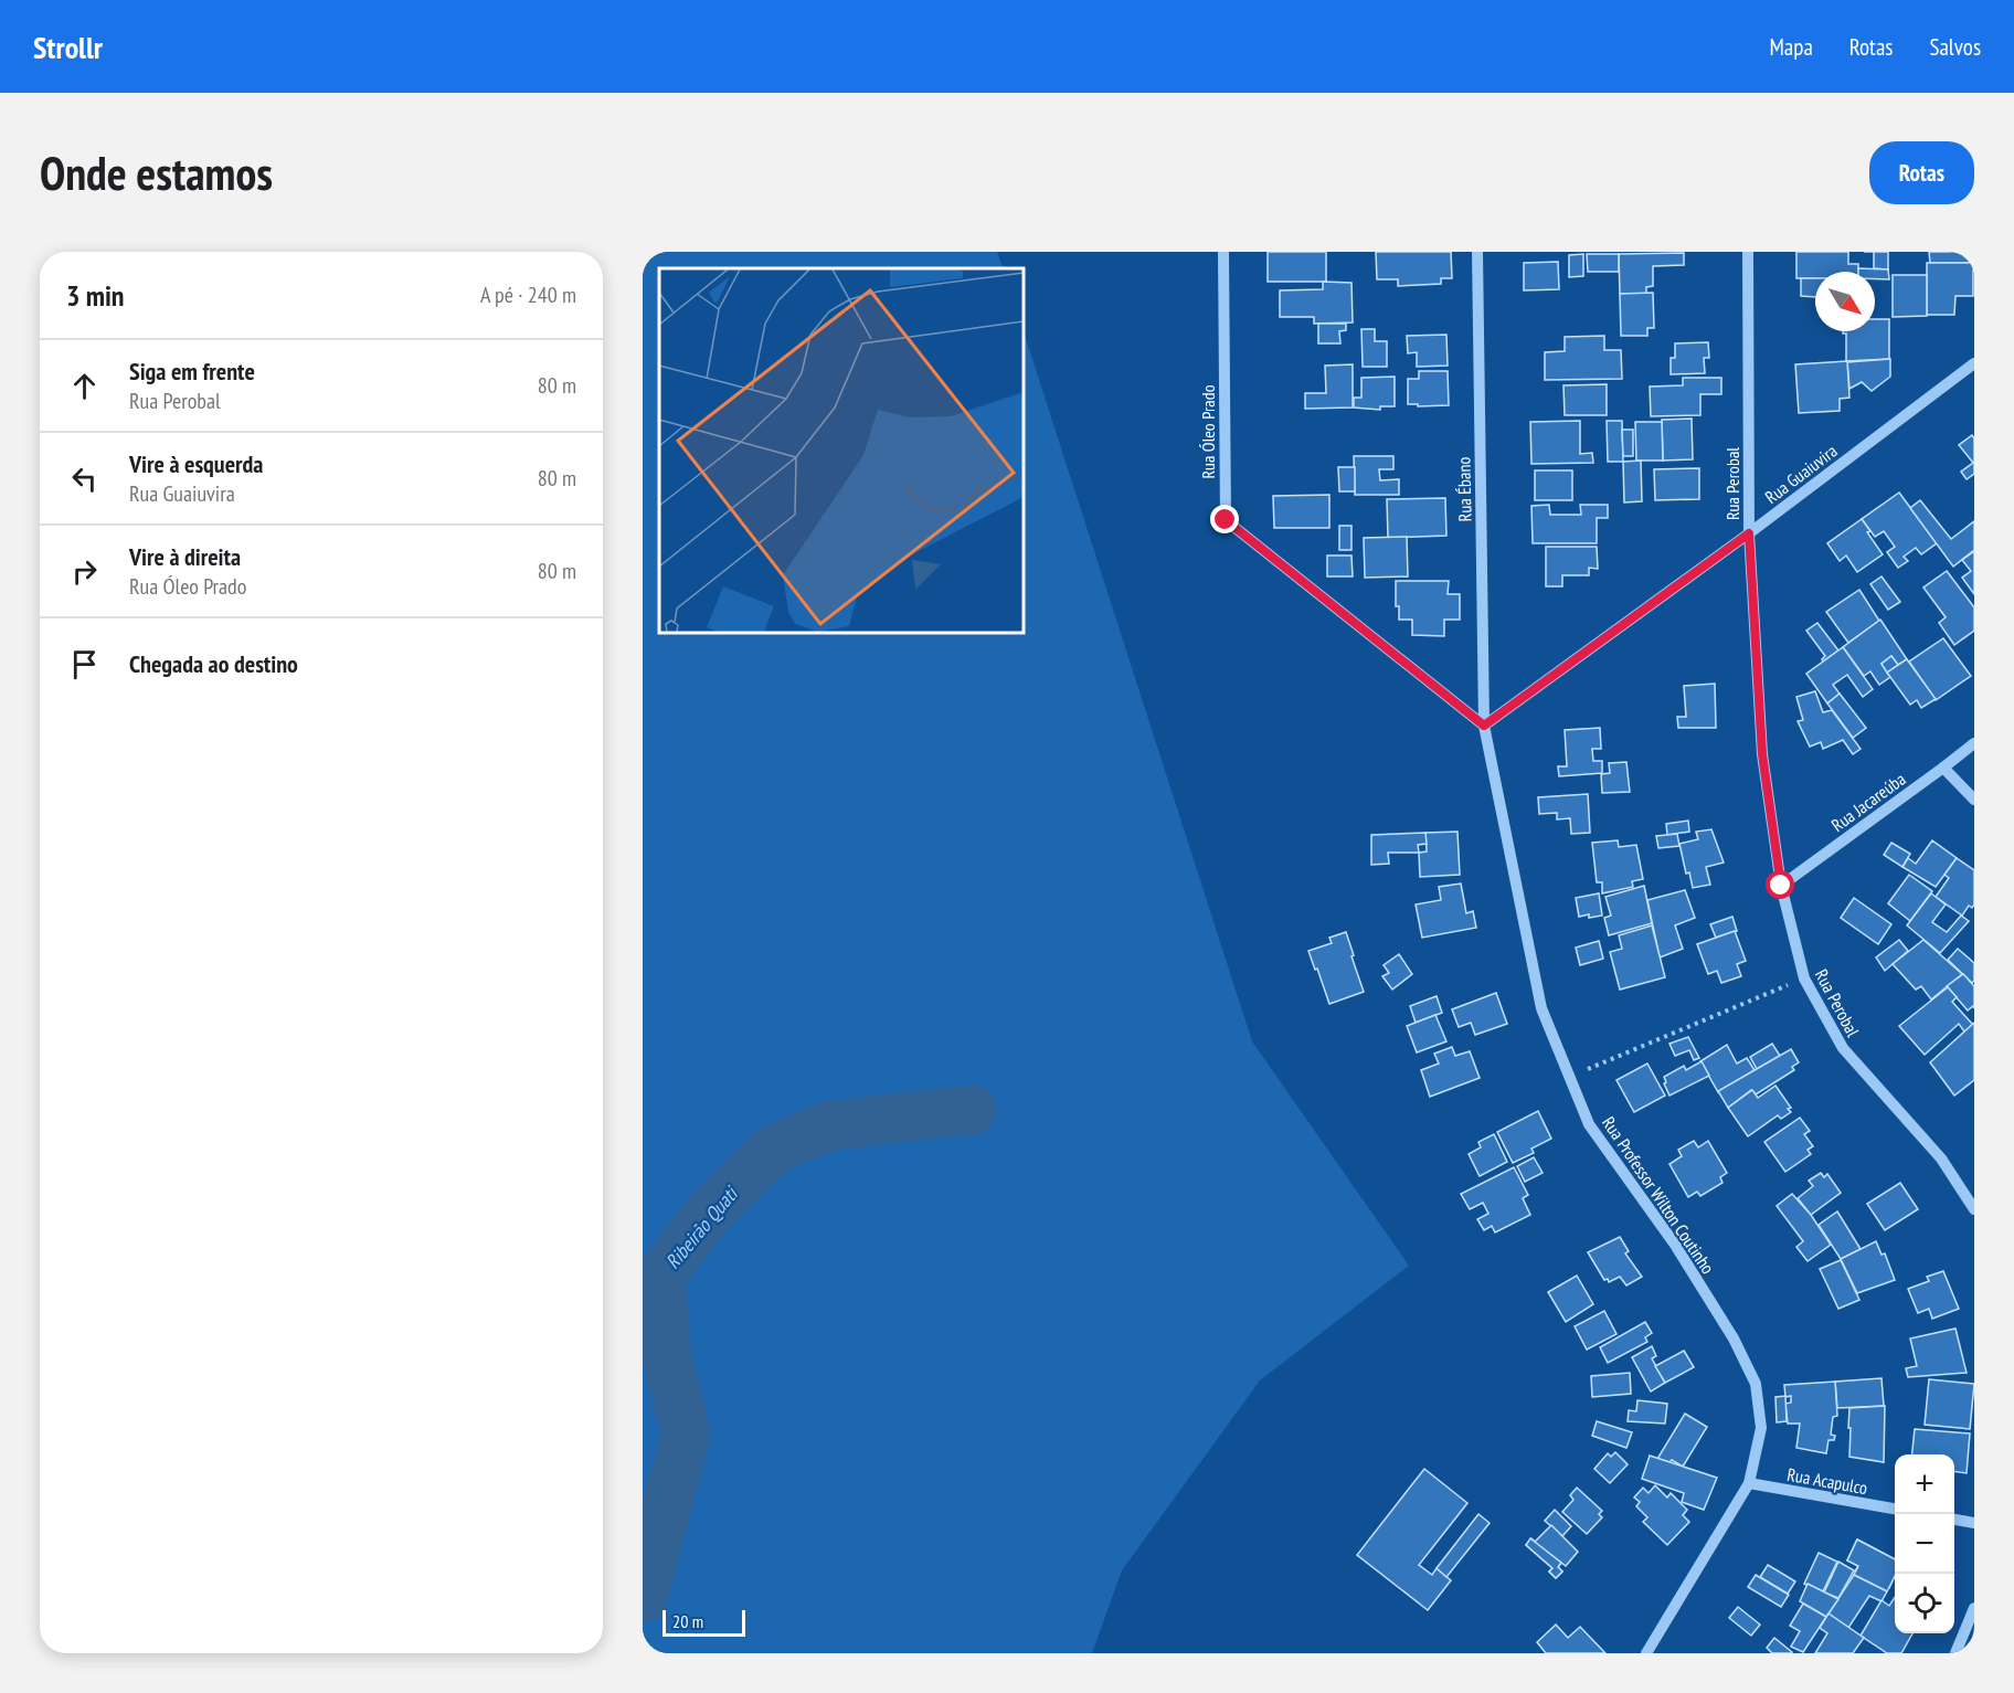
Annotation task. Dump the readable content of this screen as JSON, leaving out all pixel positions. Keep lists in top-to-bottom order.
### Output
{
  "streets": {
    "street": [
      "Rua Óleo Prado",
      "Rua Guaiuvira",
      "Rua Perobal",
      "Rua Ébano",
      "Rua Jacareúba",
      "Rua Professor Wilton Coutinho",
      "Rua Acapulco"
    ]
  },
  "crossings": [
    ["Rua Óleo Prado", "Rua Guaiuvira"],
    ["Rua Óleo Prado", "Rua Ébano"],
    ["Rua Óleo Prado", "Rua Professor Wilton Coutinho"],
    ["Rua Guaiuvira", "Rua Perobal"],
    ["Rua Guaiuvira", "Rua Ébano"],
    ["Rua Guaiuvira", "Rua Professor Wilton Coutinho"],
    ["Rua Perobal", "Rua Jacareúba"],
    ["Rua Ébano", "Rua Professor Wilton Coutinho"],
    ["Rua Professor Wilton Coutinho", "Rua Acapulco"]
  ],
  "water": ["Ribeirão Quati"],
  "scale_bar": "20 m",
  "north": "bottom right",
  "page": {
    "header": "Strollr",
    "nav": ["Mapa", "Rotas", "Salvos"],
    "buttons": "Rotas",
    "title": "Onde estamos",
    "heading": ["3 min", "A pé · 240 m"],
    "list": [
      ["Siga em frente", "Rua Perobal", "80 m"],
      ["Vire à esquerda", "Rua Guaiuvira", "80 m"],
      ["Vire à direita", "Rua Óleo Prado", "80 m"],
      "Chegada ao destino"
    ],
    "map_buttons": ["+", "−"],
    "scale": "20 m"
  }
}
